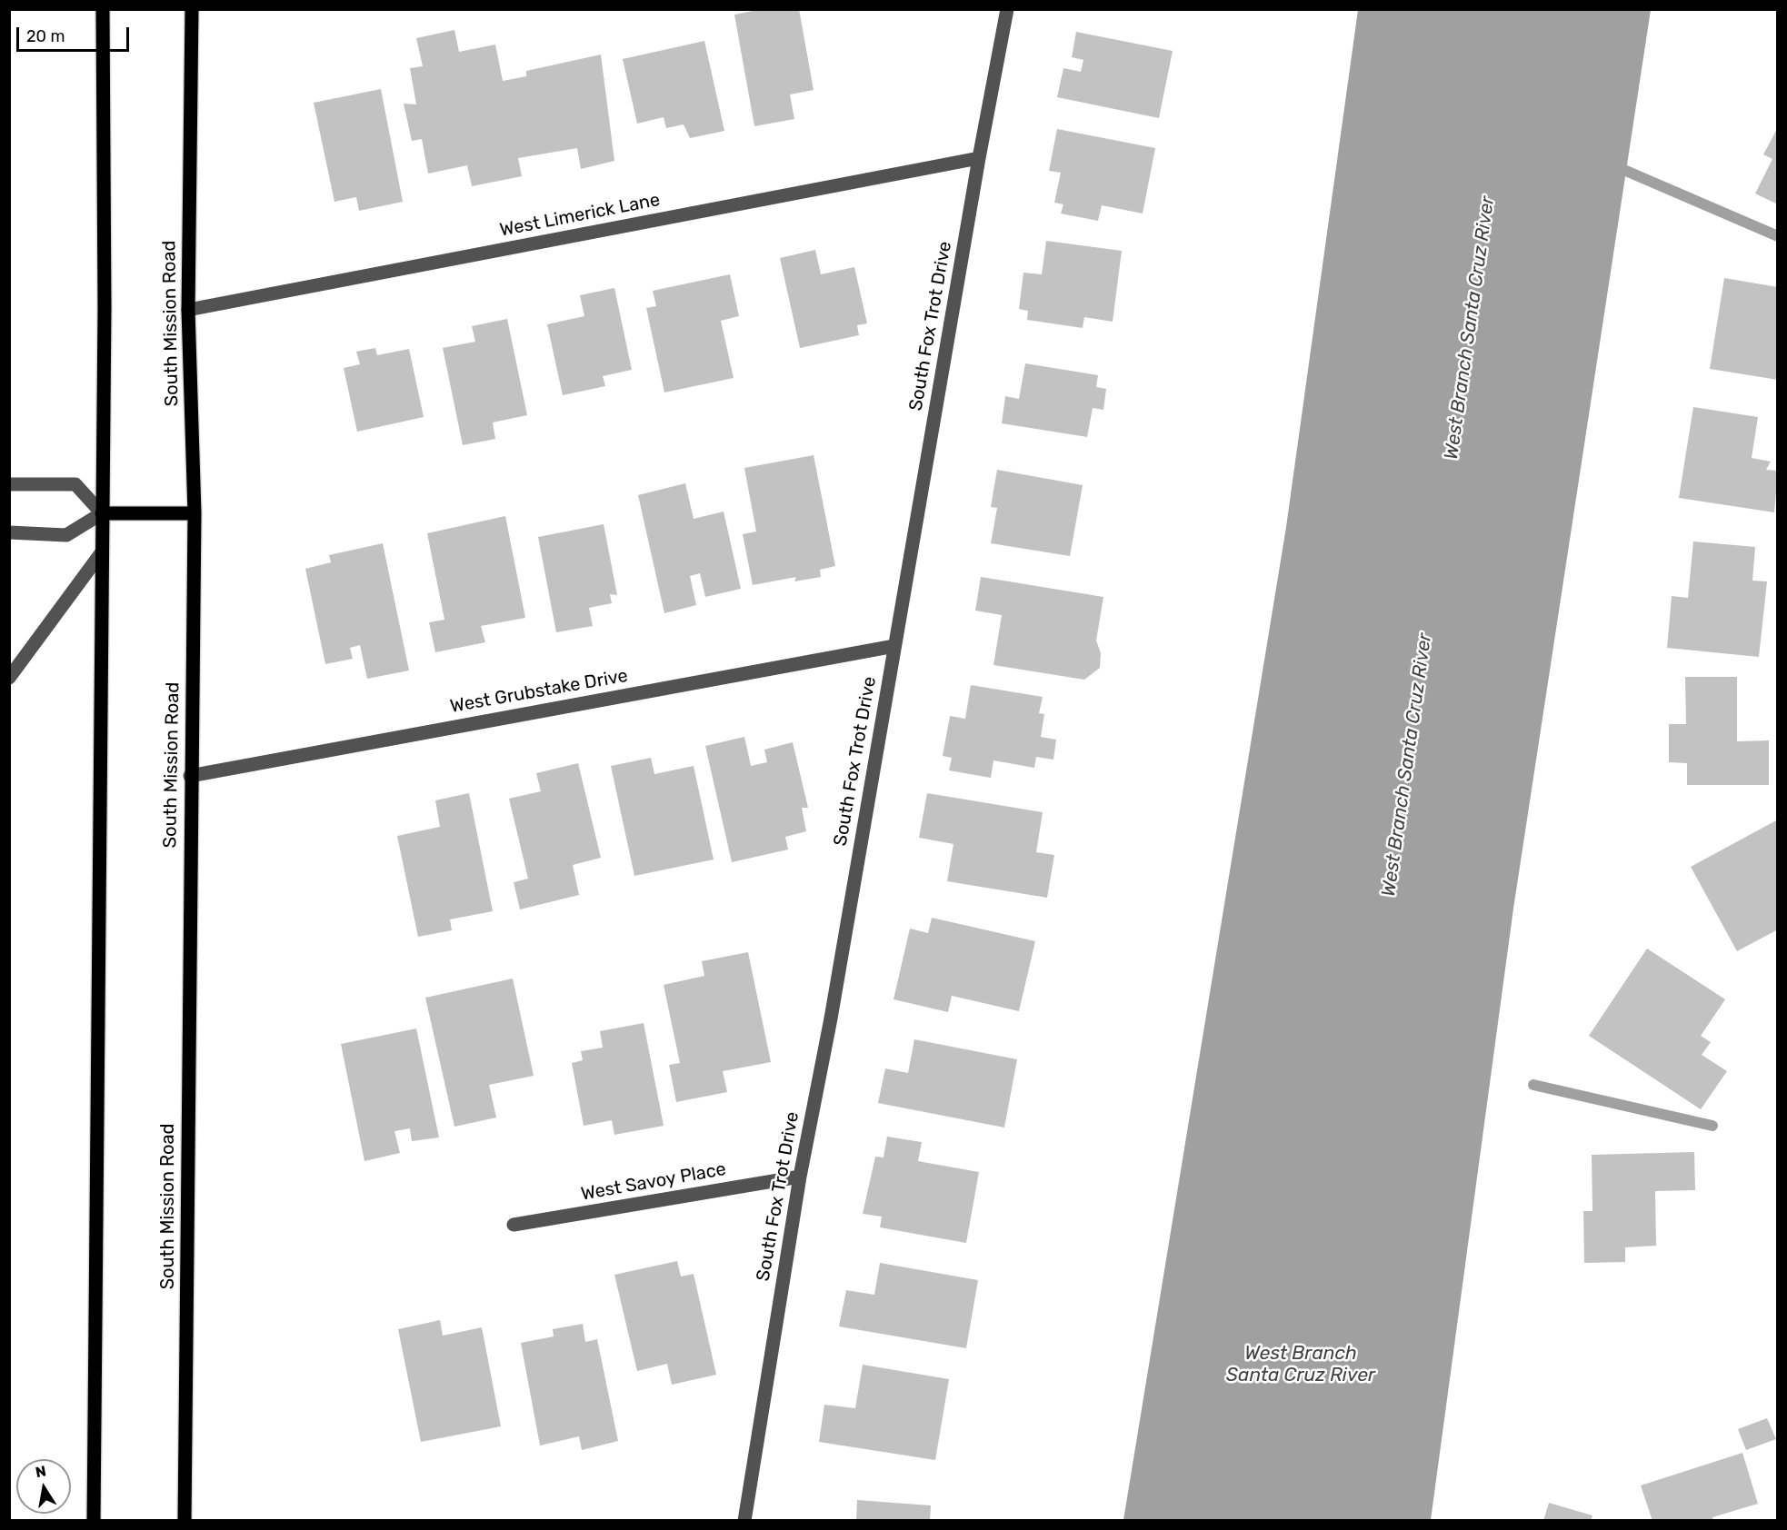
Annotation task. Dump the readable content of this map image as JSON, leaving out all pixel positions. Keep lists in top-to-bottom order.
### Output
{
  "streets": {
    "main road": ["South Mission Road"],
    "street": [
      "West Limerick Lane",
      "South Fox Trot Drive",
      "West Grubstake Drive",
      "West Savoy Place"
    ]
  },
  "crossings": [
    ["West Limerick Lane", "South Mission Road"],
    ["West Limerick Lane", "South Fox Trot Drive"],
    ["South Mission Road", "West Grubstake Drive"],
    ["South Fox Trot Drive", "West Grubstake Drive"],
    ["South Fox Trot Drive", "West Savoy Place"]
  ],
  "water": ["West Branch Santa Cruz River"],
  "scale_bar": "20 m",
  "north": "top"
}
